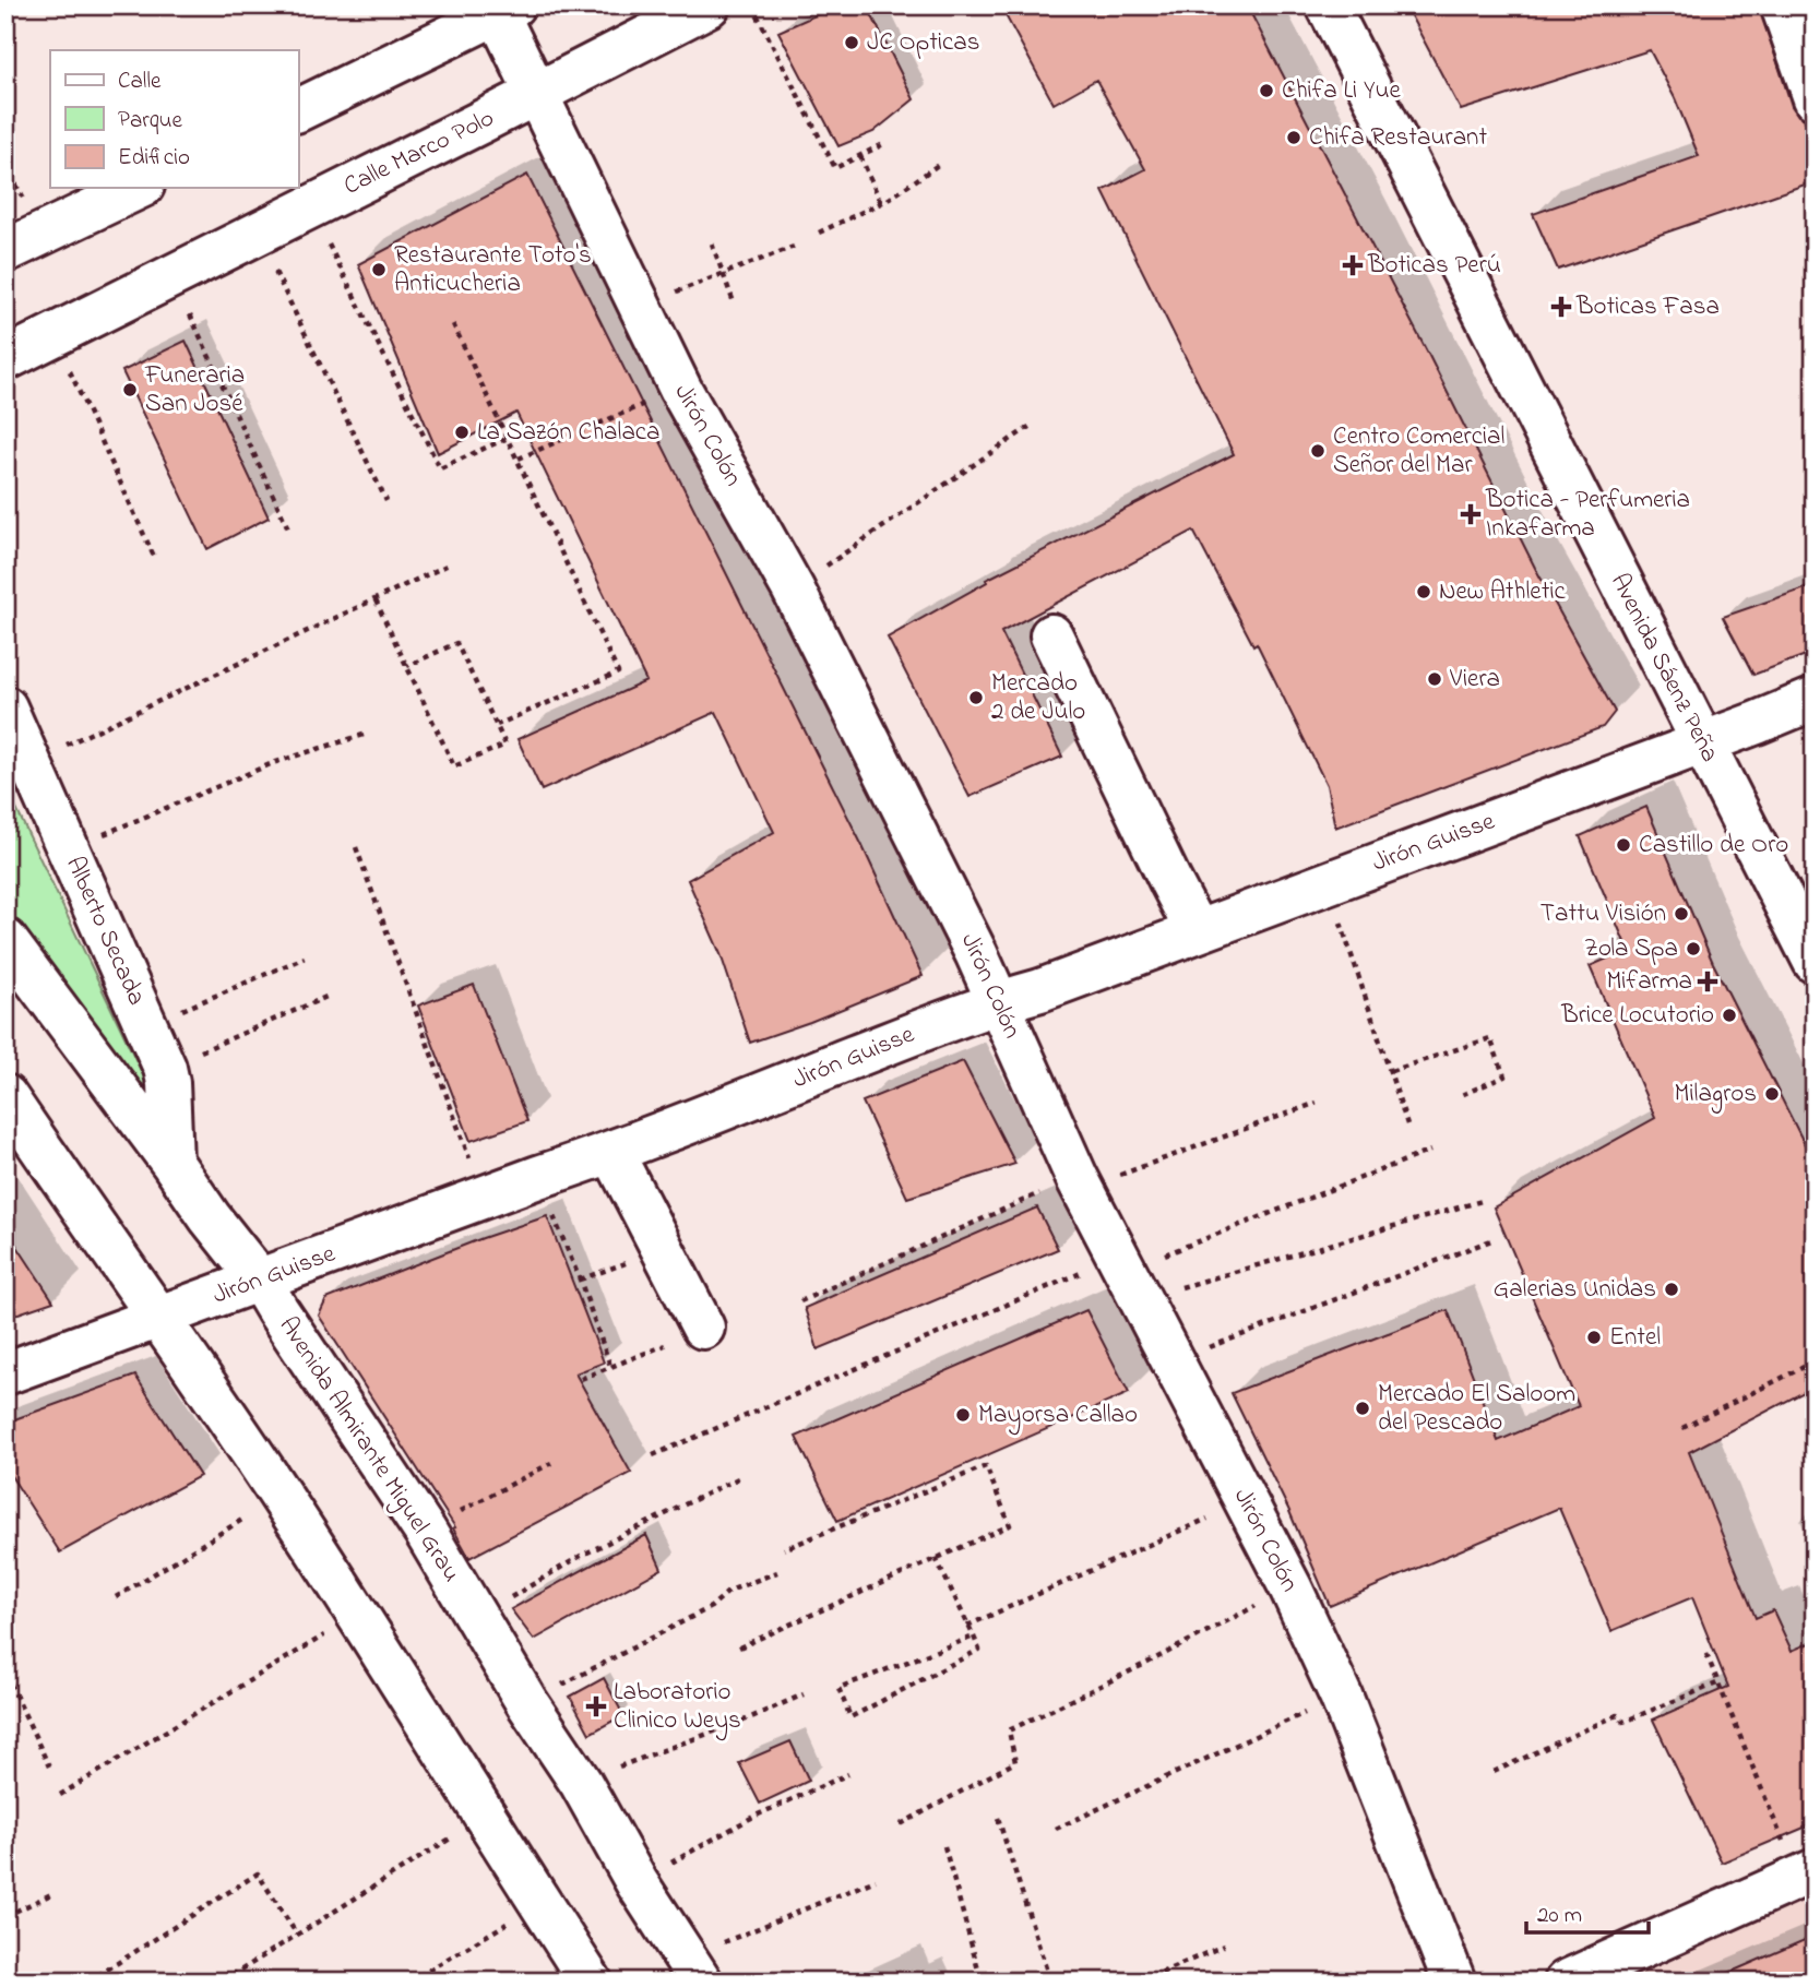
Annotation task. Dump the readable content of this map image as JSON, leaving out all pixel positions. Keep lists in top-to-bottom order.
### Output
{
  "streets": {
    "street": [
      "Calle Marco Polo",
      "Jirón Colón",
      "Avenida Sáenz Peña",
      "Jirón Guisse",
      "Alberto Secada",
      "Avenida Almirante Miguel Grau"
    ]
  },
  "crossings": [
    ["Calle Marco Polo", "Jirón Colón"],
    ["Jirón Colón", "Jirón Guisse"],
    ["Avenida Sáenz Peña", "Jirón Guisse"],
    ["Jirón Guisse", "Avenida Almirante Miguel Grau"],
    ["Alberto Secada", "Avenida Almirante Miguel Grau"]
  ],
  "places": {
    "other": [
      "JC Opticas",
      "Chifa Li Yue",
      "Chifa Restaurant",
      "Restaurante Toto's Anticucheria",
      "Funeraria San José",
      "La Sazón Chalaca",
      "Centro Comercial Señor del Mar",
      "New Athletic",
      "Viera",
      "Mercado 2 de Julo",
      "Castillo de Oro",
      "Tattu Visión",
      "Zola Spa",
      "Brice Locutorio",
      "Milagros",
      "Galerias Unidas",
      "Entel",
      "Mercado El Saloom del Pescado",
      "Mayorsa Callao"
    ],
    "health": [
      "Boticas Perú",
      "Boticas Fasa",
      "Botica - Perfumeria Inkafarma",
      "Mifarma",
      "Laboratorio Clinico Weys"
    ]
  },
  "legend": ["Calle", "Parque", "Edificio"],
  "scale_bar": "20 m"
}
